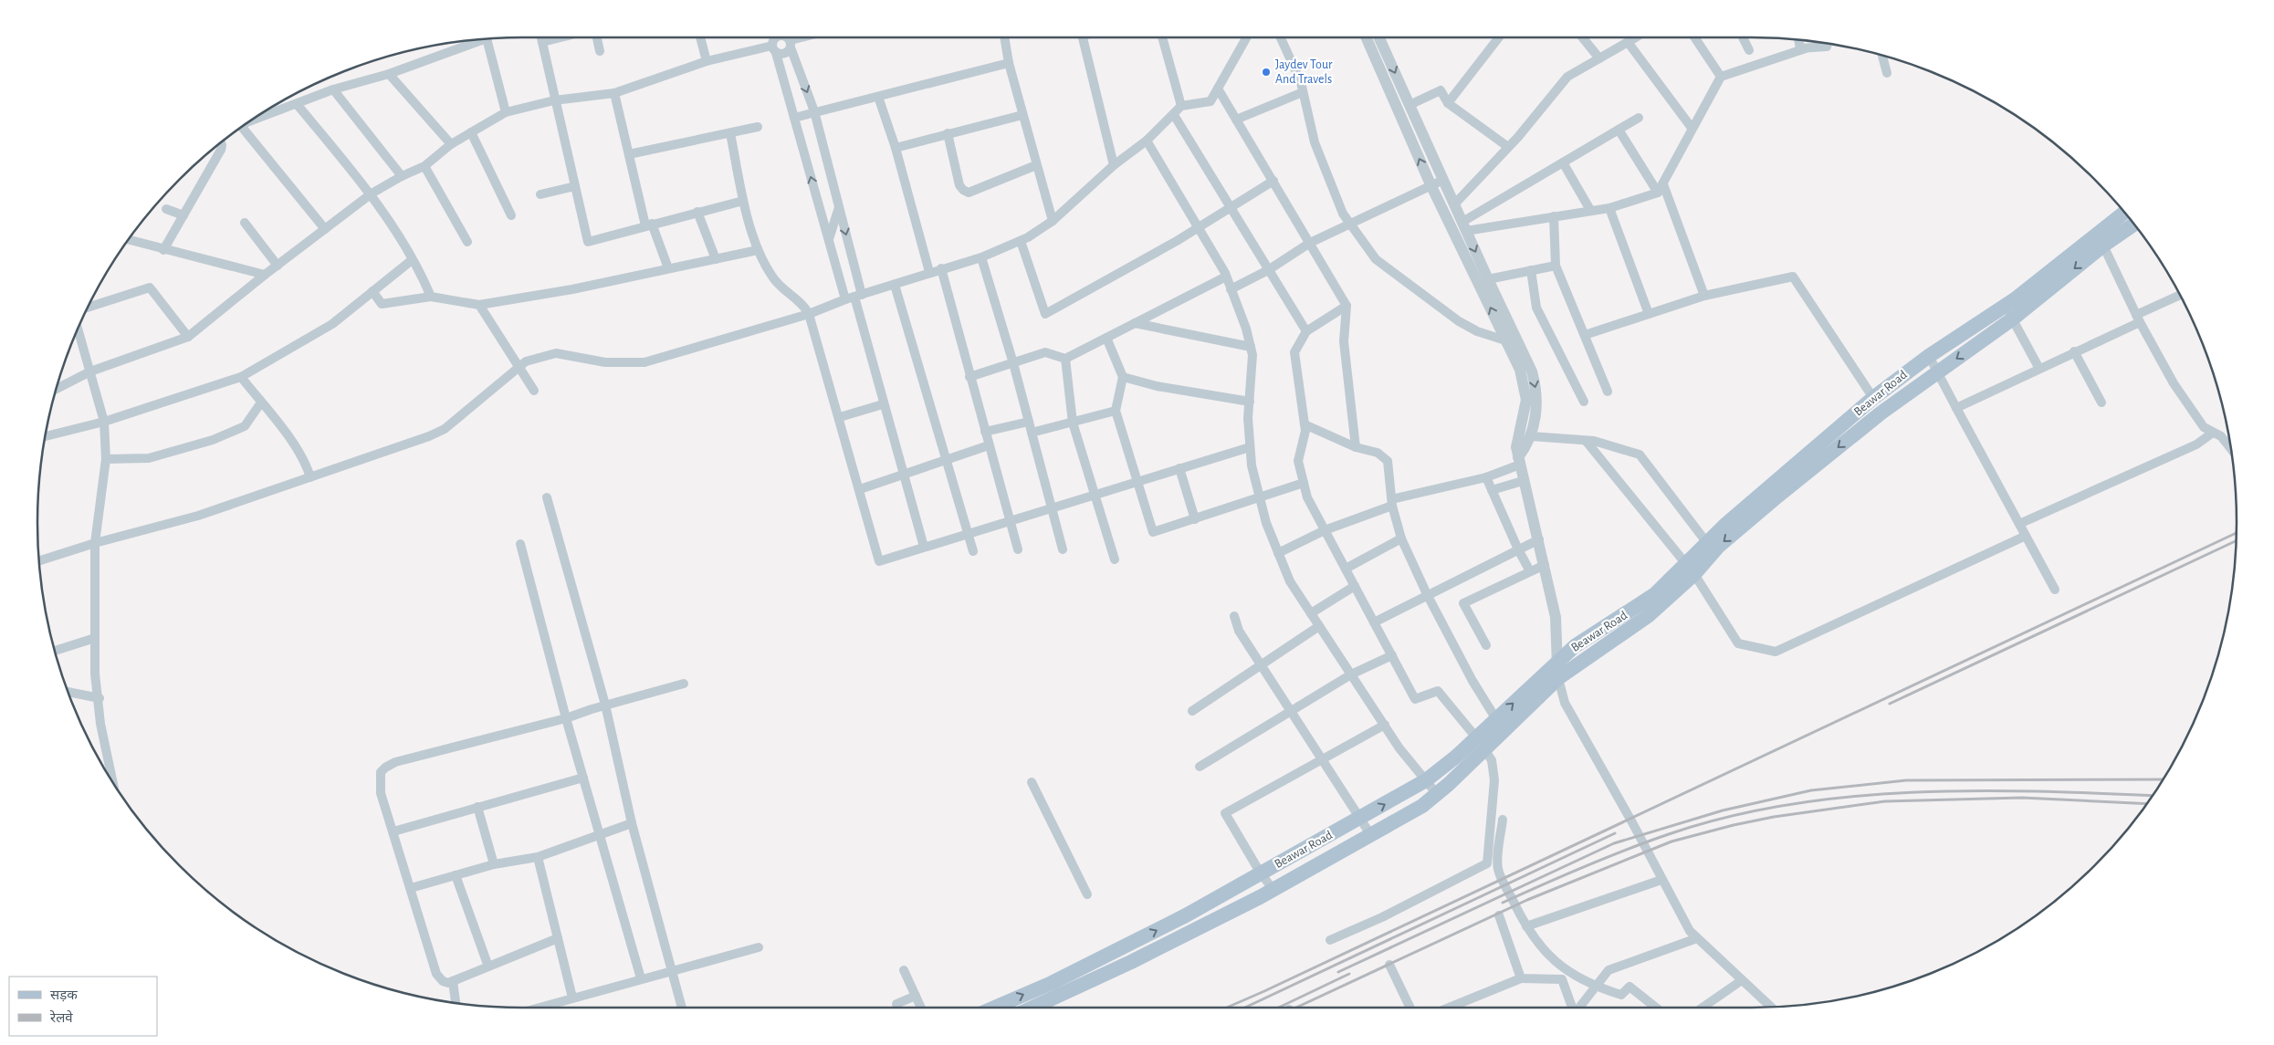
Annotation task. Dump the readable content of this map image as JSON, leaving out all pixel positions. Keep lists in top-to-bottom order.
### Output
{
  "streets": {
    "main road": ["Beawar Road"]
  },
  "places": ["Jaydev Tour And Travels"],
  "legend": ["सड़क", "रेलवे"]
}
